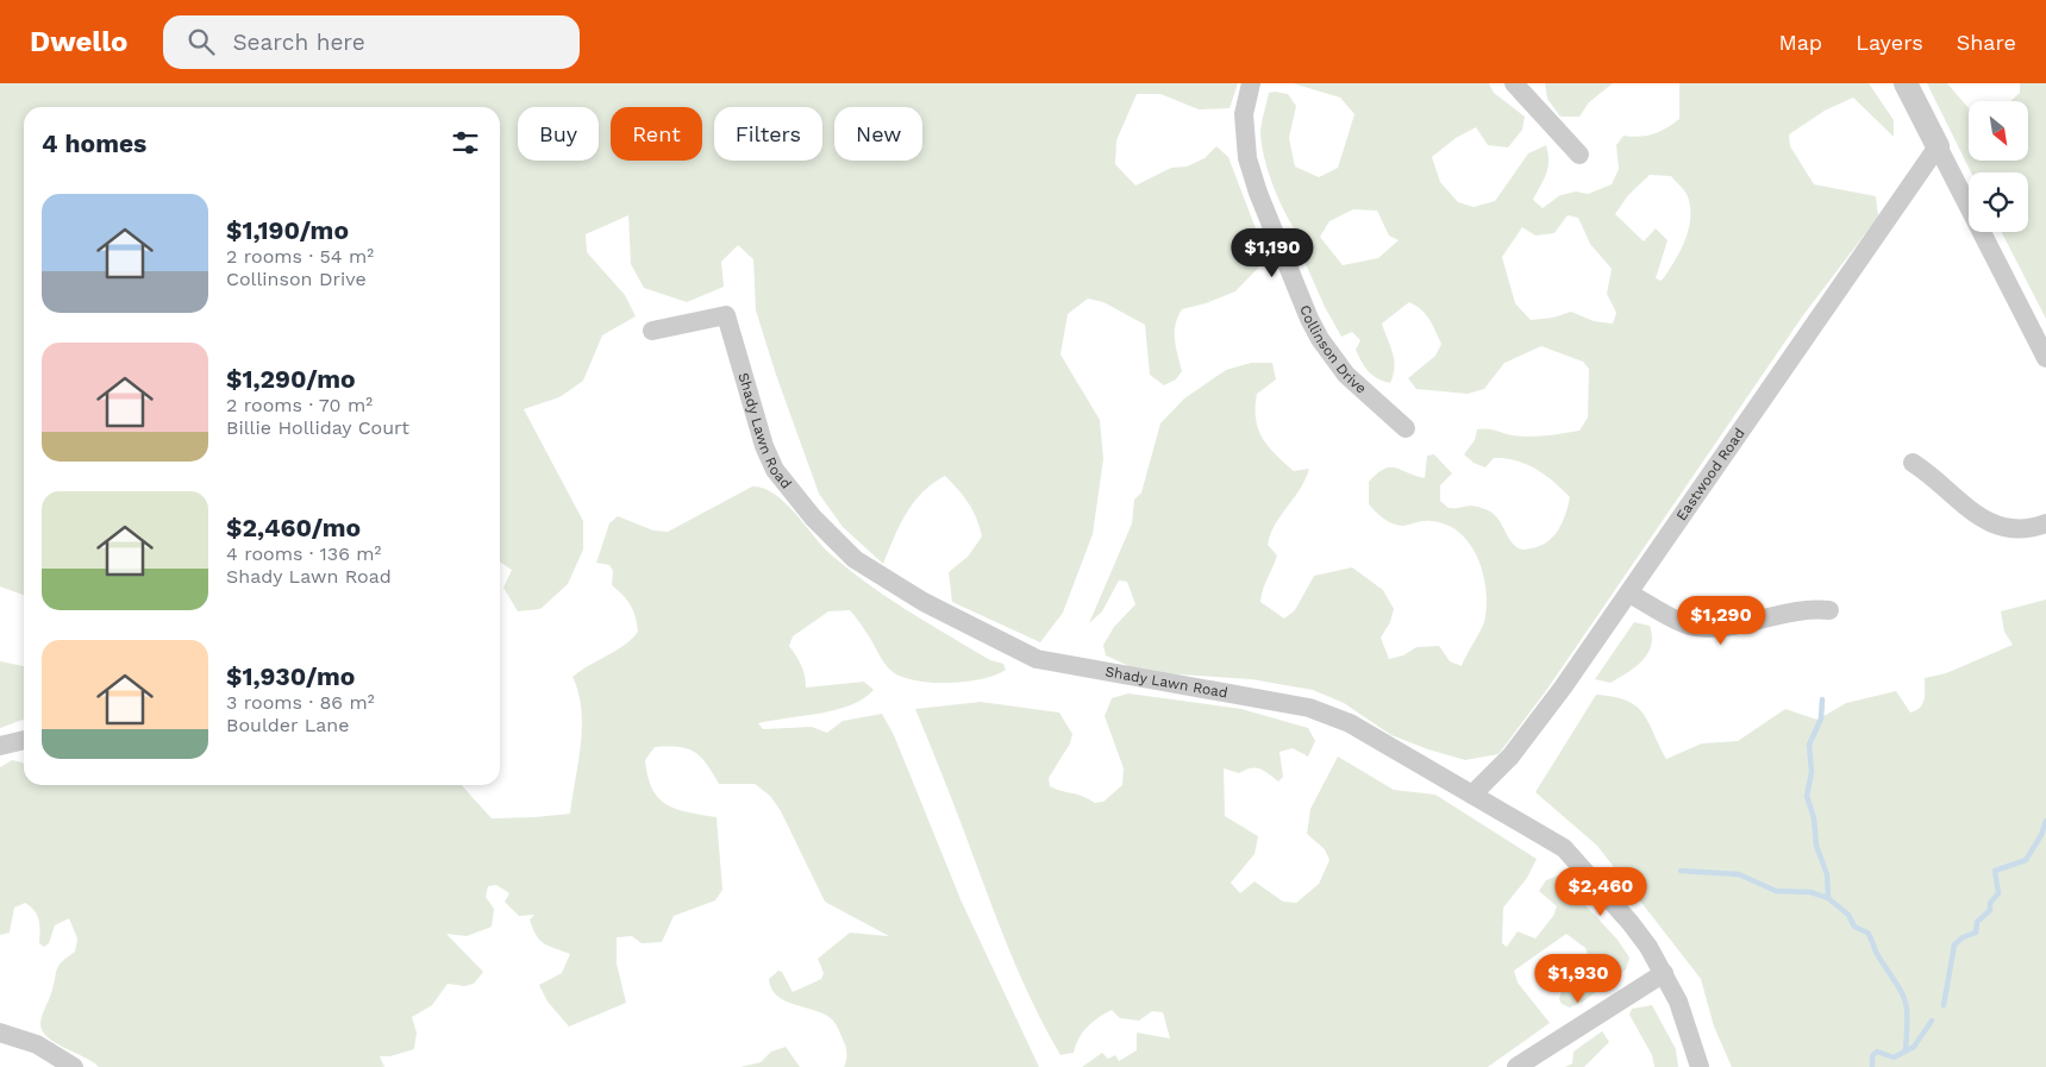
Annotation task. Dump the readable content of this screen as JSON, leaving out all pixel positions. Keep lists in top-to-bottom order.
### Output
{
  "streets": {
    "street": ["Collinson Drive", "Shady Lawn Road", "Eastwood Road"]
  },
  "crossings": [
    ["Shady Lawn Road", "Eastwood Road"]
  ],
  "north": "bottom right",
  "page": {
    "header": "Dwello",
    "search": "Search here",
    "nav": ["Map", "Layers", "Share"],
    "chip": [
      "Buy",
      "Rent",
      "Filters",
      "New"
    ],
    "heading": "4 homes",
    "list": [
      {
        "name": "$1,190/mo",
        "note": "2 rooms · 54 m² · Collinson Drive"
      },
      {
        "name": "$1,290/mo",
        "note": "2 rooms · 70 m² · Billie Holliday Court"
      },
      {
        "name": "$2,460/mo",
        "note": "4 rooms · 136 m² · Shady Lawn Road"
      },
      {
        "name": "$1,930/mo",
        "note": "3 rooms · 86 m² · Boulder Lane"
      }
    ],
    "price": [
      "$1,190",
      "$1,290",
      "$2,460",
      "$1,930"
    ]
  }
}
